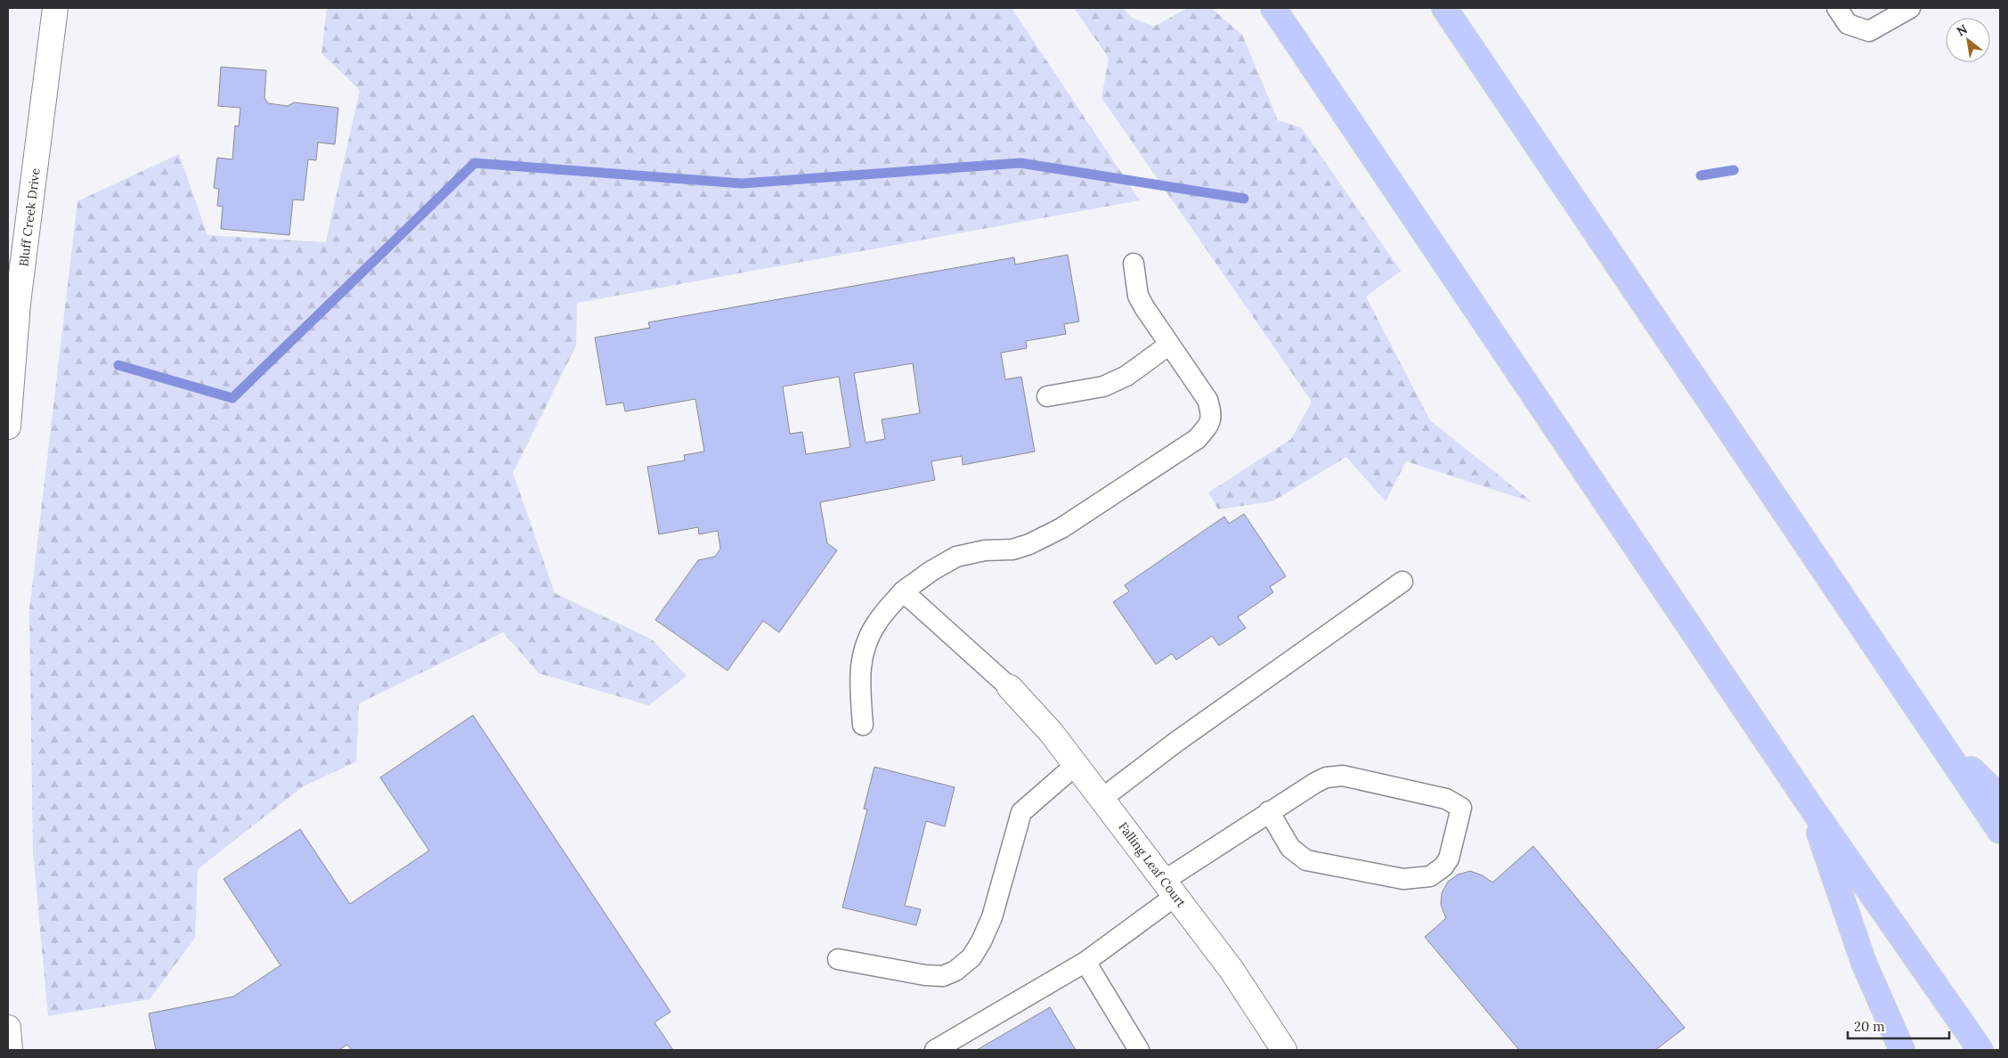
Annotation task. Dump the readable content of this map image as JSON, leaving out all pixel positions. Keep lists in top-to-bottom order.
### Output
{
  "streets": {
    "street": ["Bluff Creek Drive", "Falling Leaf Court"]
  },
  "scale_bar": "20 m",
  "north": "top left"
}
